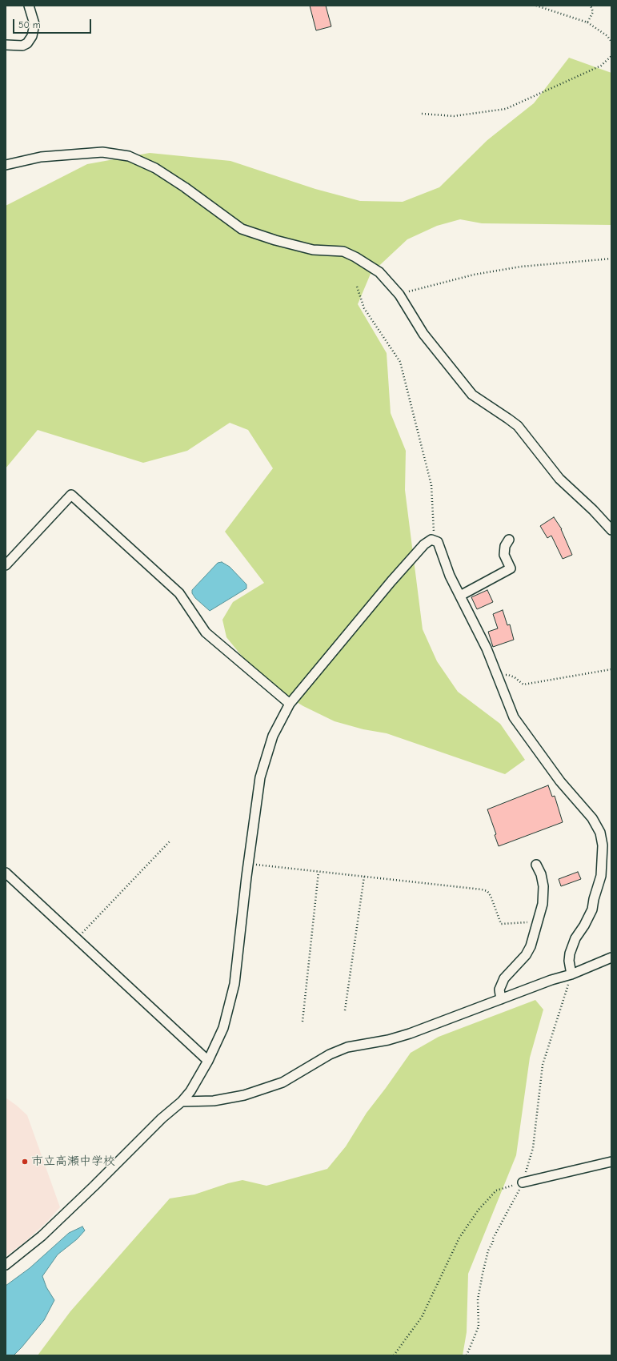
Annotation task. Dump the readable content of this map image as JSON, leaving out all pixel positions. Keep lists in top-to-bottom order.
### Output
{
  "places": ["市立高瀬中学校"],
  "scale_bar": "50 m"
}
